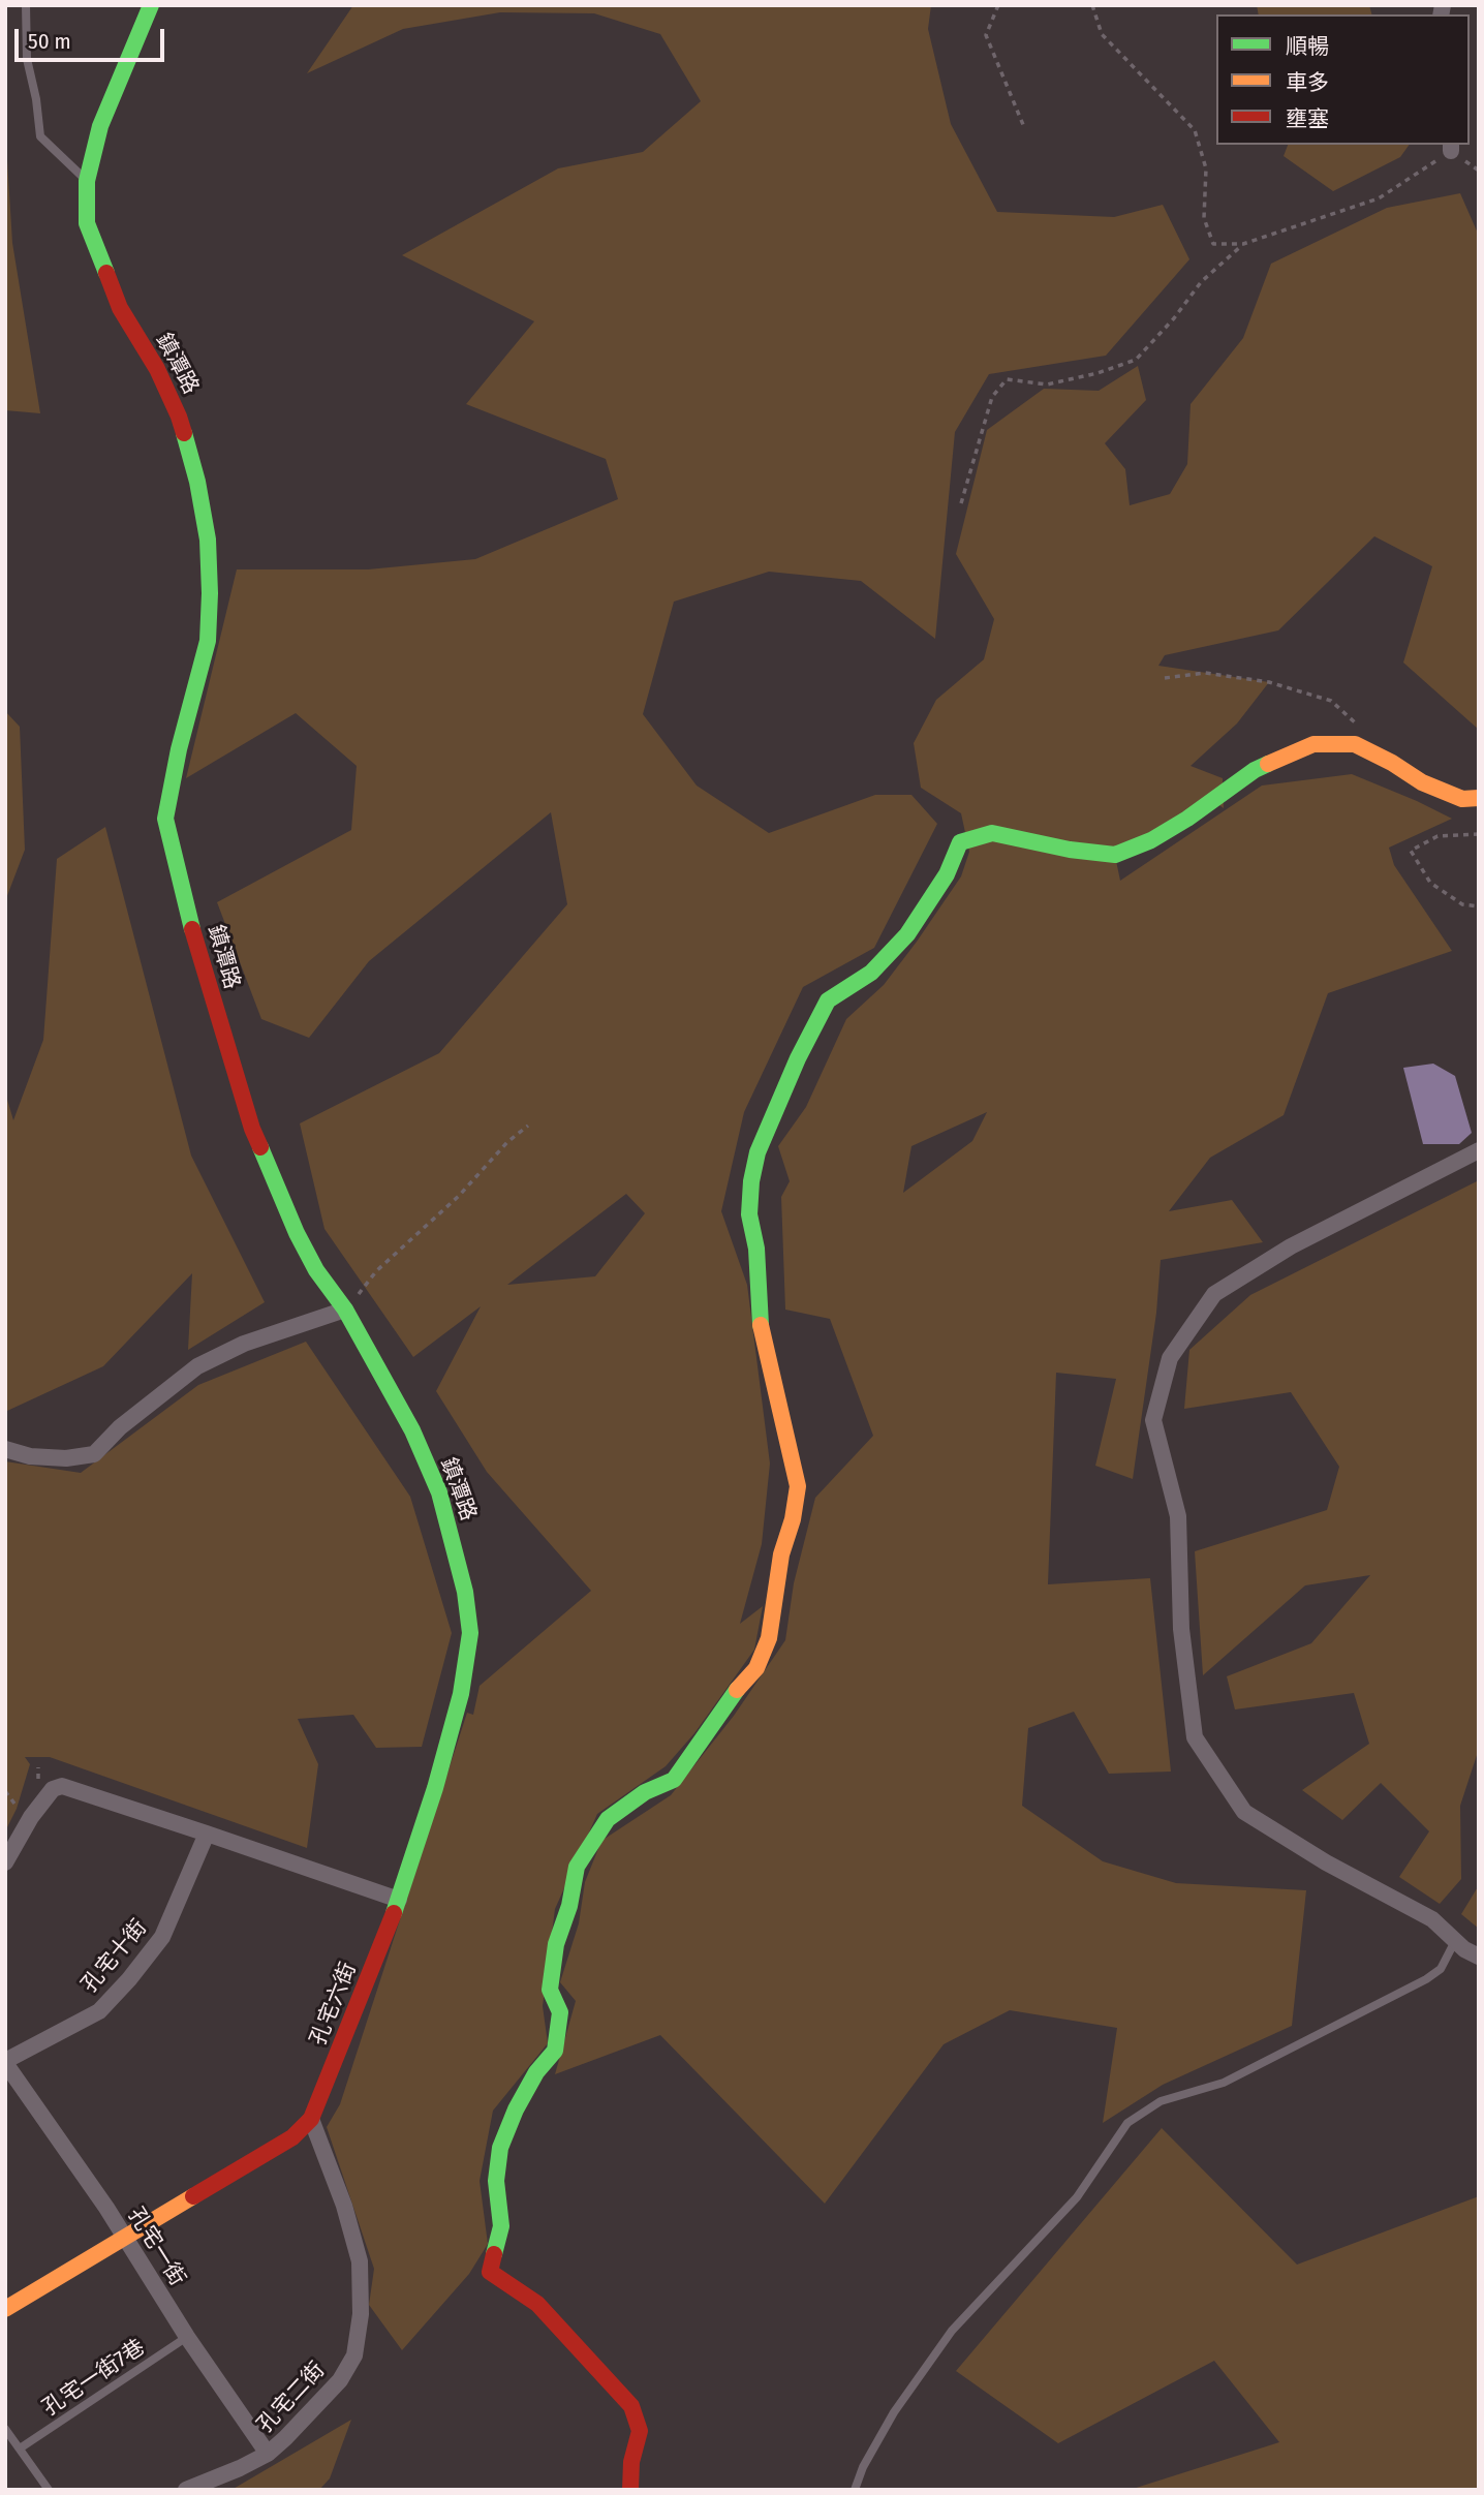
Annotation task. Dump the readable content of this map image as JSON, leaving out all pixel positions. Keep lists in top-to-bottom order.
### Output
{
  "streets": {
    "street": [
      "鎮潭路",
      "孔宅十街",
      "孔宅六街",
      "孔宅一街",
      "孔宅二街"
    ],
    "lane": ["孔宅一街7巷"]
  },
  "crossings": [
    ["鎮潭路", "孔宅六街"],
    ["孔宅十街", "孔宅一街"],
    ["孔宅六街", "孔宅一街"],
    ["孔宅六街", "孔宅二街"],
    ["孔宅一街", "孔宅一街7巷"],
    ["孔宅一街", "孔宅二街"]
  ],
  "legend": ["順暢", "車多", "壅塞"],
  "scale_bar": "50 m"
}
